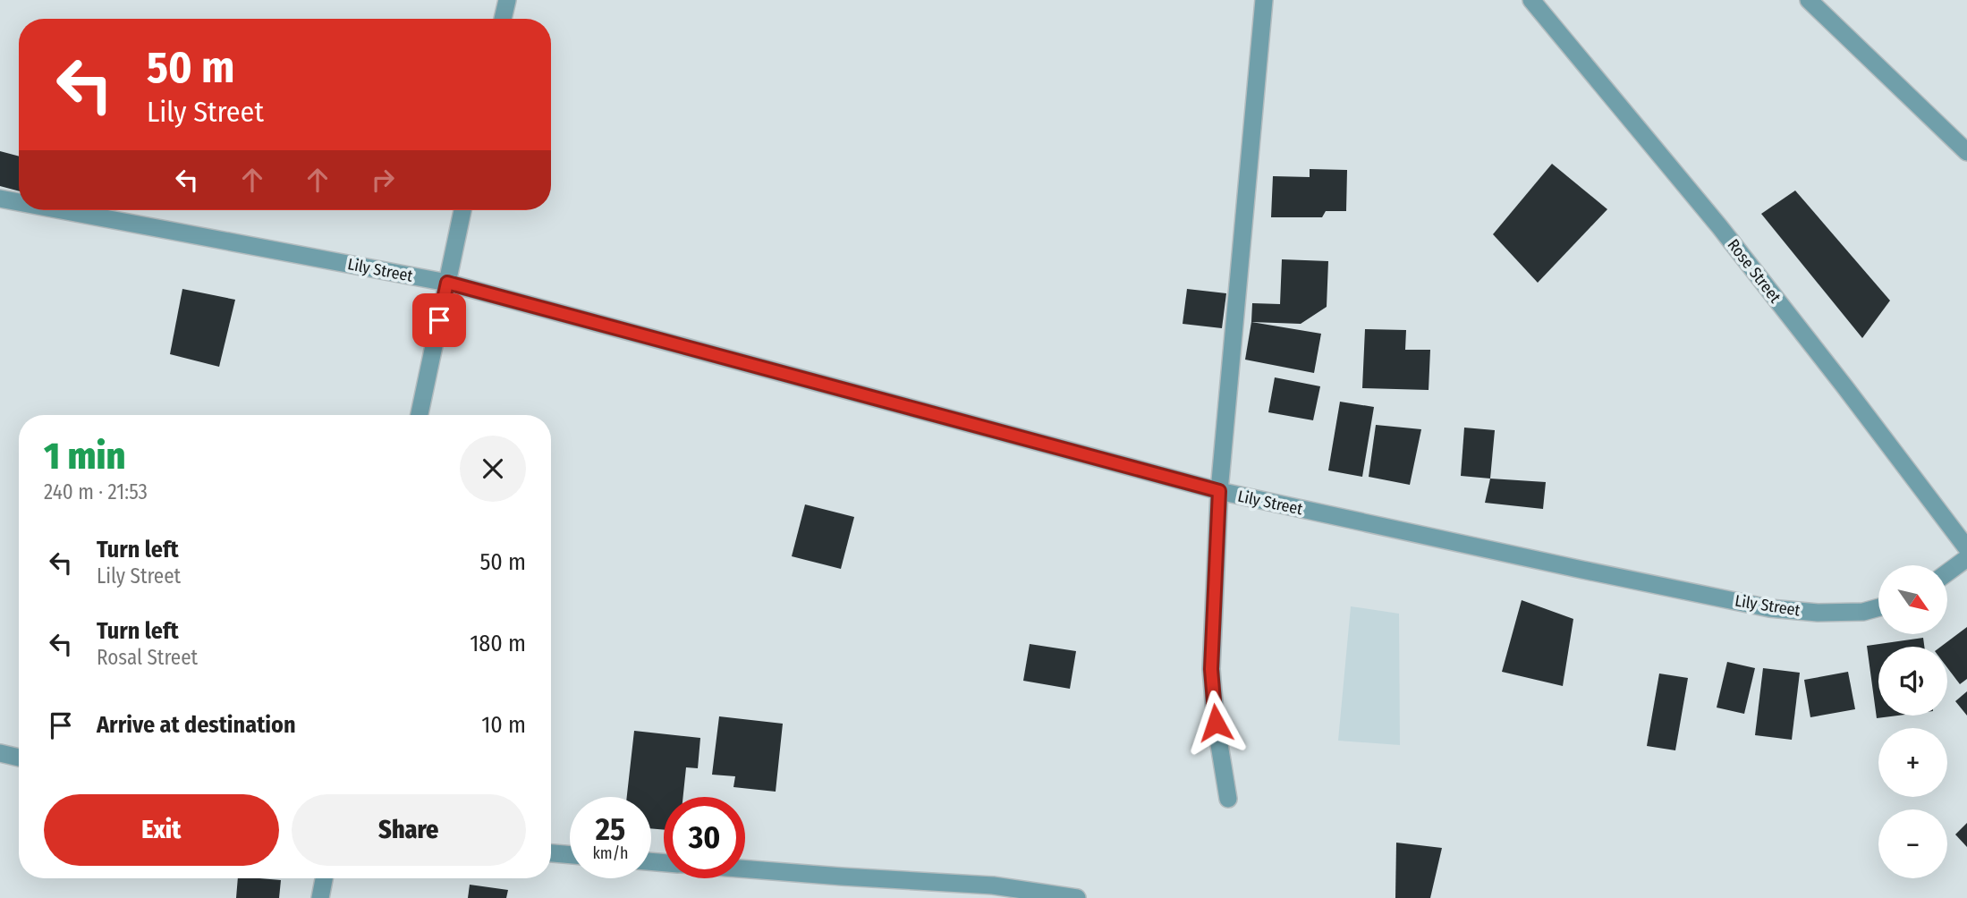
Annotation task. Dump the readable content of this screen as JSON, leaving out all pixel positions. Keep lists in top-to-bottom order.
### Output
{
  "streets": {
    "street": ["Lily Street", "Rose Street"]
  },
  "north": "bottom right",
  "page": {
    "turn": ["50 m", "Lily Street"],
    "heading": ["1 min", "240 m · 21:53"],
    "list": [
      {
        "name": "Turn left",
        "note": "Lily Street",
        "value": "50 m"
      },
      {
        "name": "Turn left",
        "note": "Rosal Street",
        "value": "180 m"
      },
      {
        "name": "Arrive at destination",
        "value": "10 m"
      }
    ],
    "map_buttons": ["+", "−"],
    "buttons": ["Exit", "Share"],
    "speed": "25 km/h",
    "limit": "30"
  }
}
